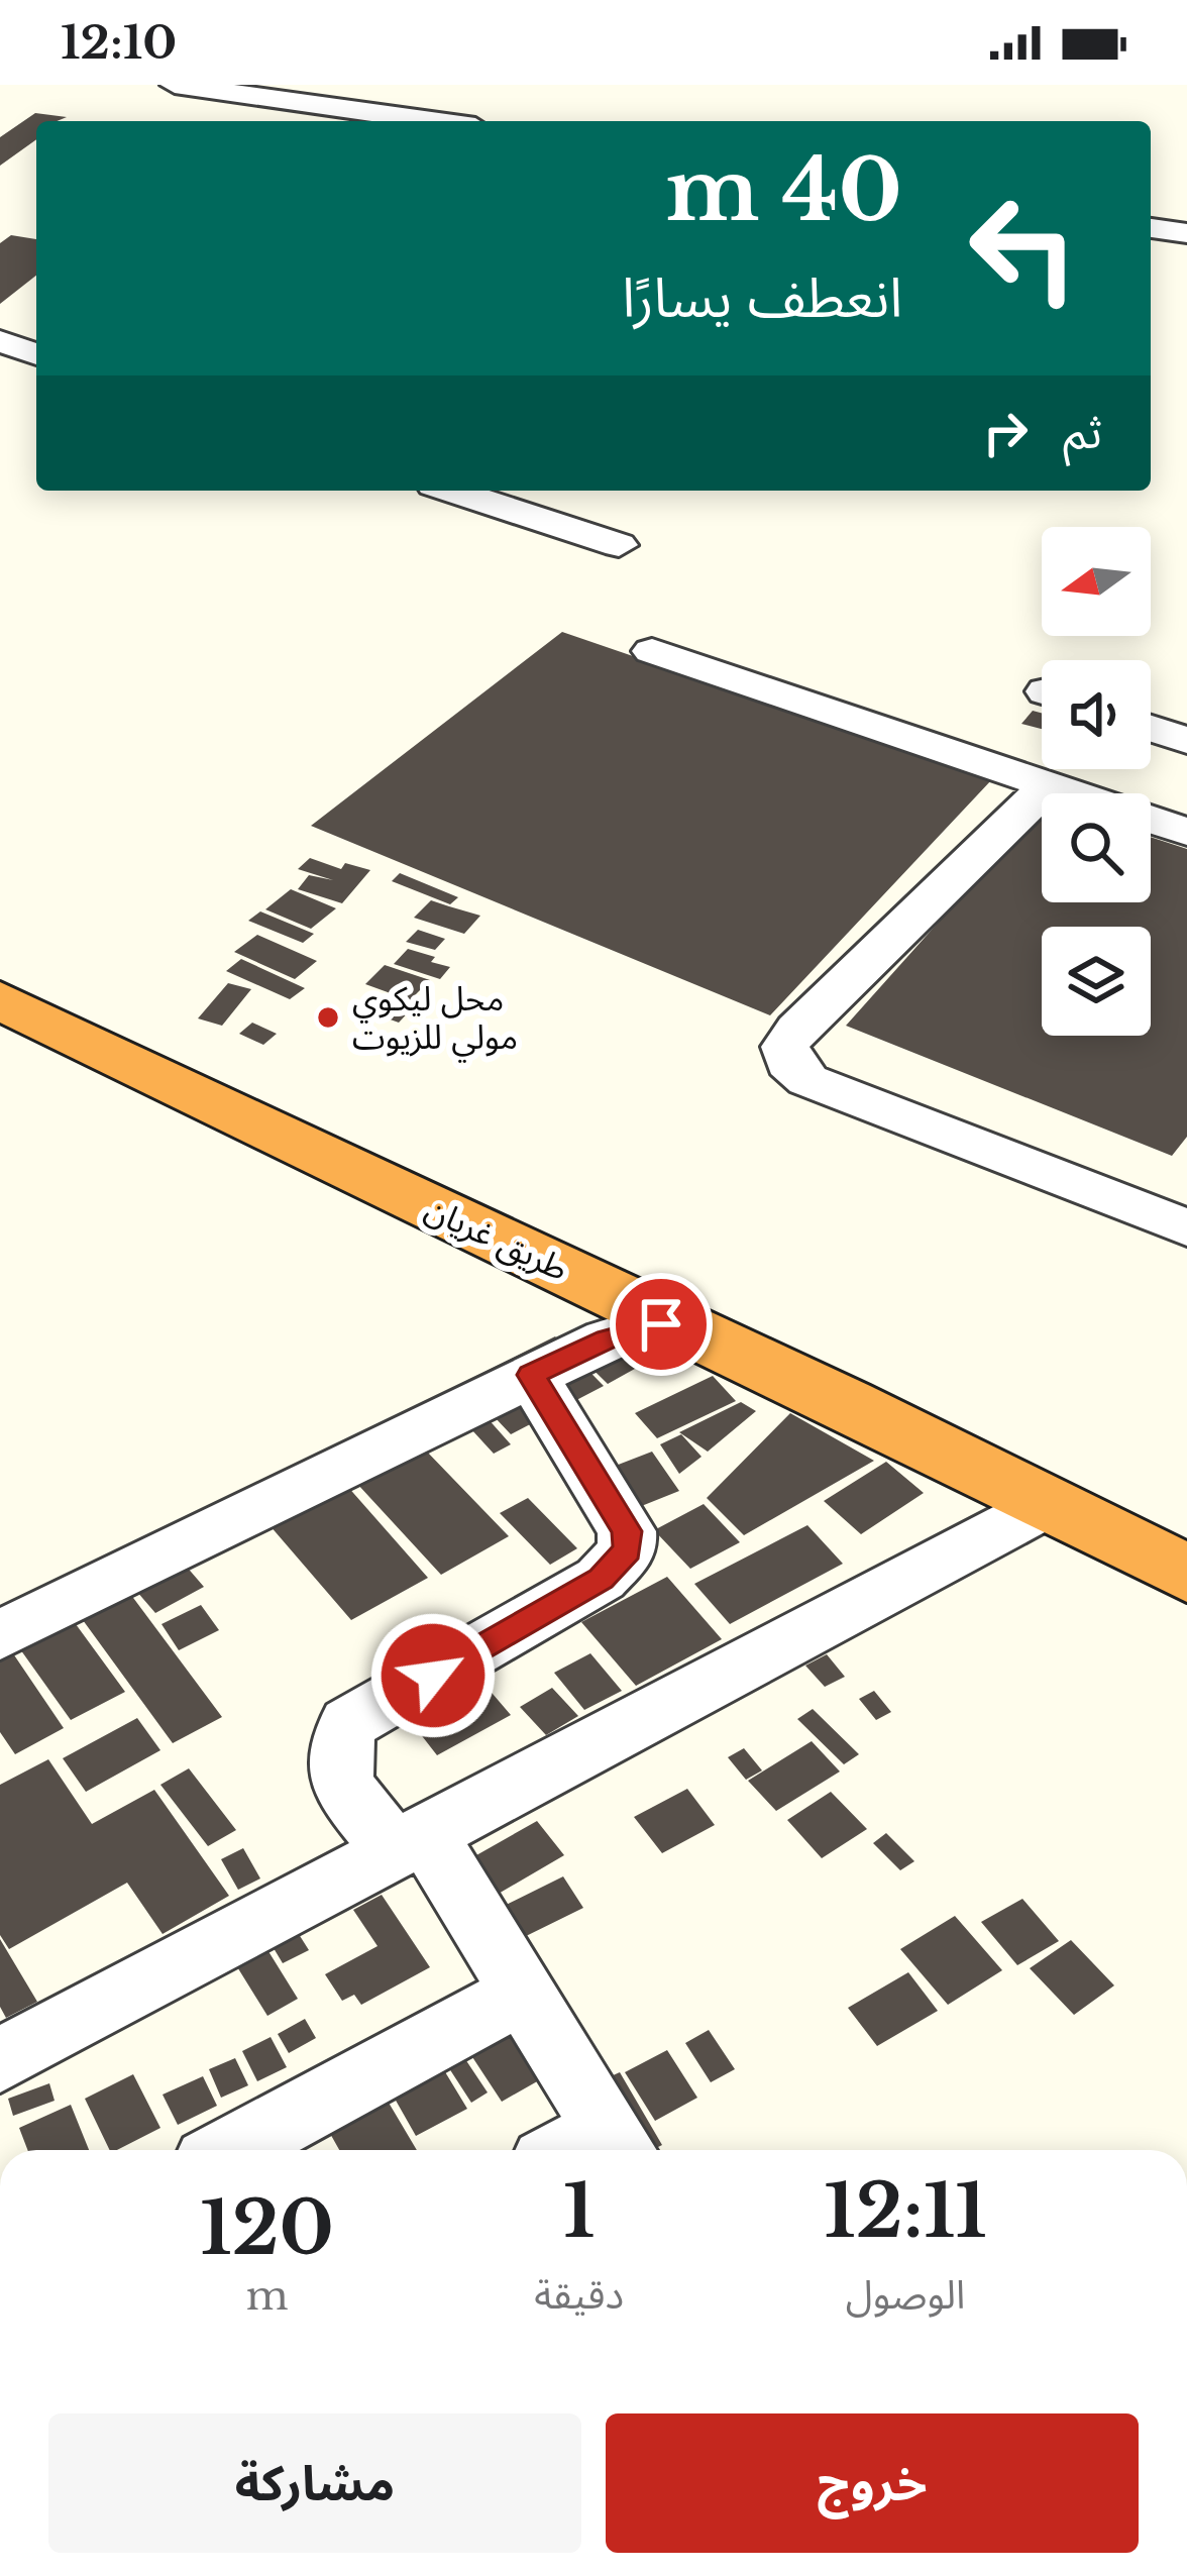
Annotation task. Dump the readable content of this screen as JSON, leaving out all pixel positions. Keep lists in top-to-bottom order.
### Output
{
  "streets": {
    "highway": ["طريق غريان"]
  },
  "places": ["محل ليكوي مولي للزيوت"],
  "north": "left",
  "page": {
    "status": "12:10",
    "turn": ["40 m", "انعطف يسارًا"],
    "then": "ثم",
    "eta": [
      "12:11",
      "الوصول",
      "1",
      "دقيقة",
      "120",
      "m"
    ],
    "buttons": ["خروج", "مشاركة"]
  }
}
